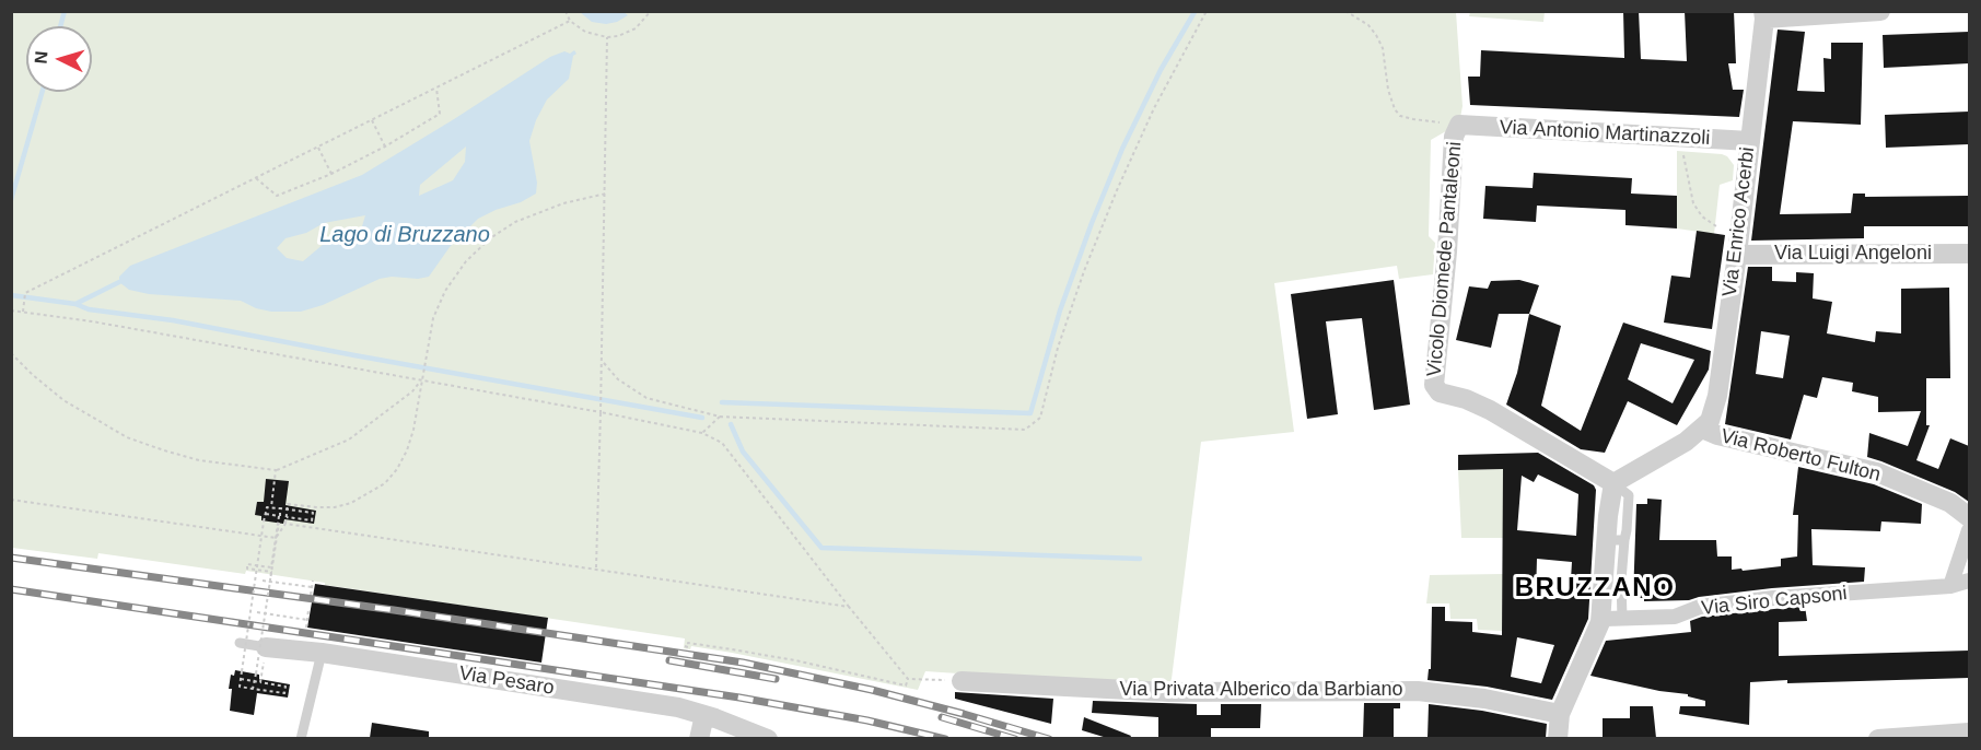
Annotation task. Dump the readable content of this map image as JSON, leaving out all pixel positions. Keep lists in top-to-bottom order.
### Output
{
  "streets": {
    "street": [
      "Via Antonio Martinazzoli",
      "Via Enrico Acerbi",
      "Via Luigi Angeloni",
      "Vicolo Diomede Pantaleoni",
      "Via Roberto Fulton",
      "Via Siro Capsoni",
      "Via Pesaro",
      "Via Privata Alberico da Barbiano"
    ]
  },
  "crossings": [
    ["Via Antonio Martinazzoli", "Via Enrico Acerbi"],
    ["Via Antonio Martinazzoli", "Vicolo Diomede Pantaleoni"],
    ["Via Enrico Acerbi", "Via Luigi Angeloni"],
    ["Via Enrico Acerbi", "Via Roberto Fulton"]
  ],
  "districts": ["BRUZZANO"],
  "water": ["Lago di Bruzzano"],
  "north": "left"
}
